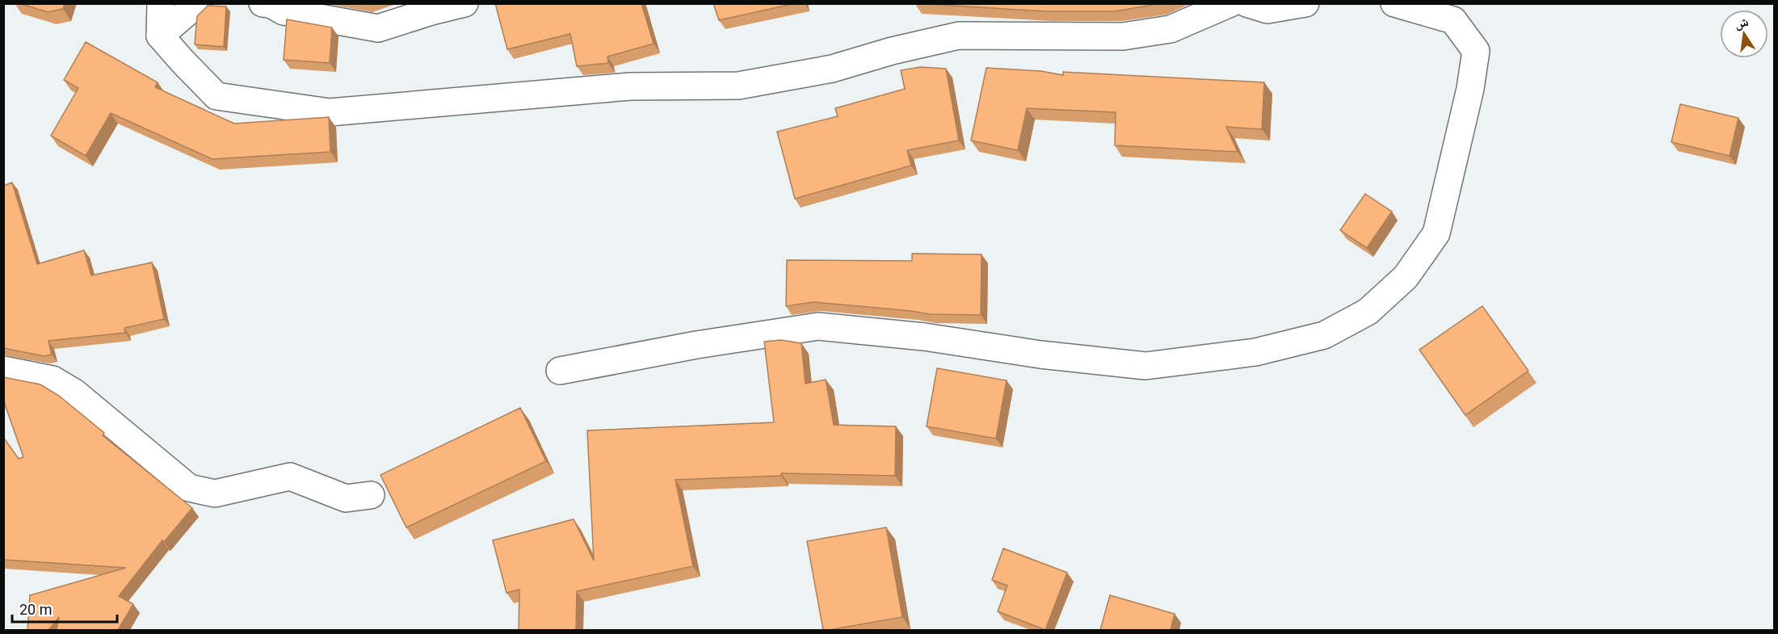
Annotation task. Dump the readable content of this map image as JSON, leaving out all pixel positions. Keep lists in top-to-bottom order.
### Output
{
  "scale_bar": "20 m",
  "north": "top"
}
